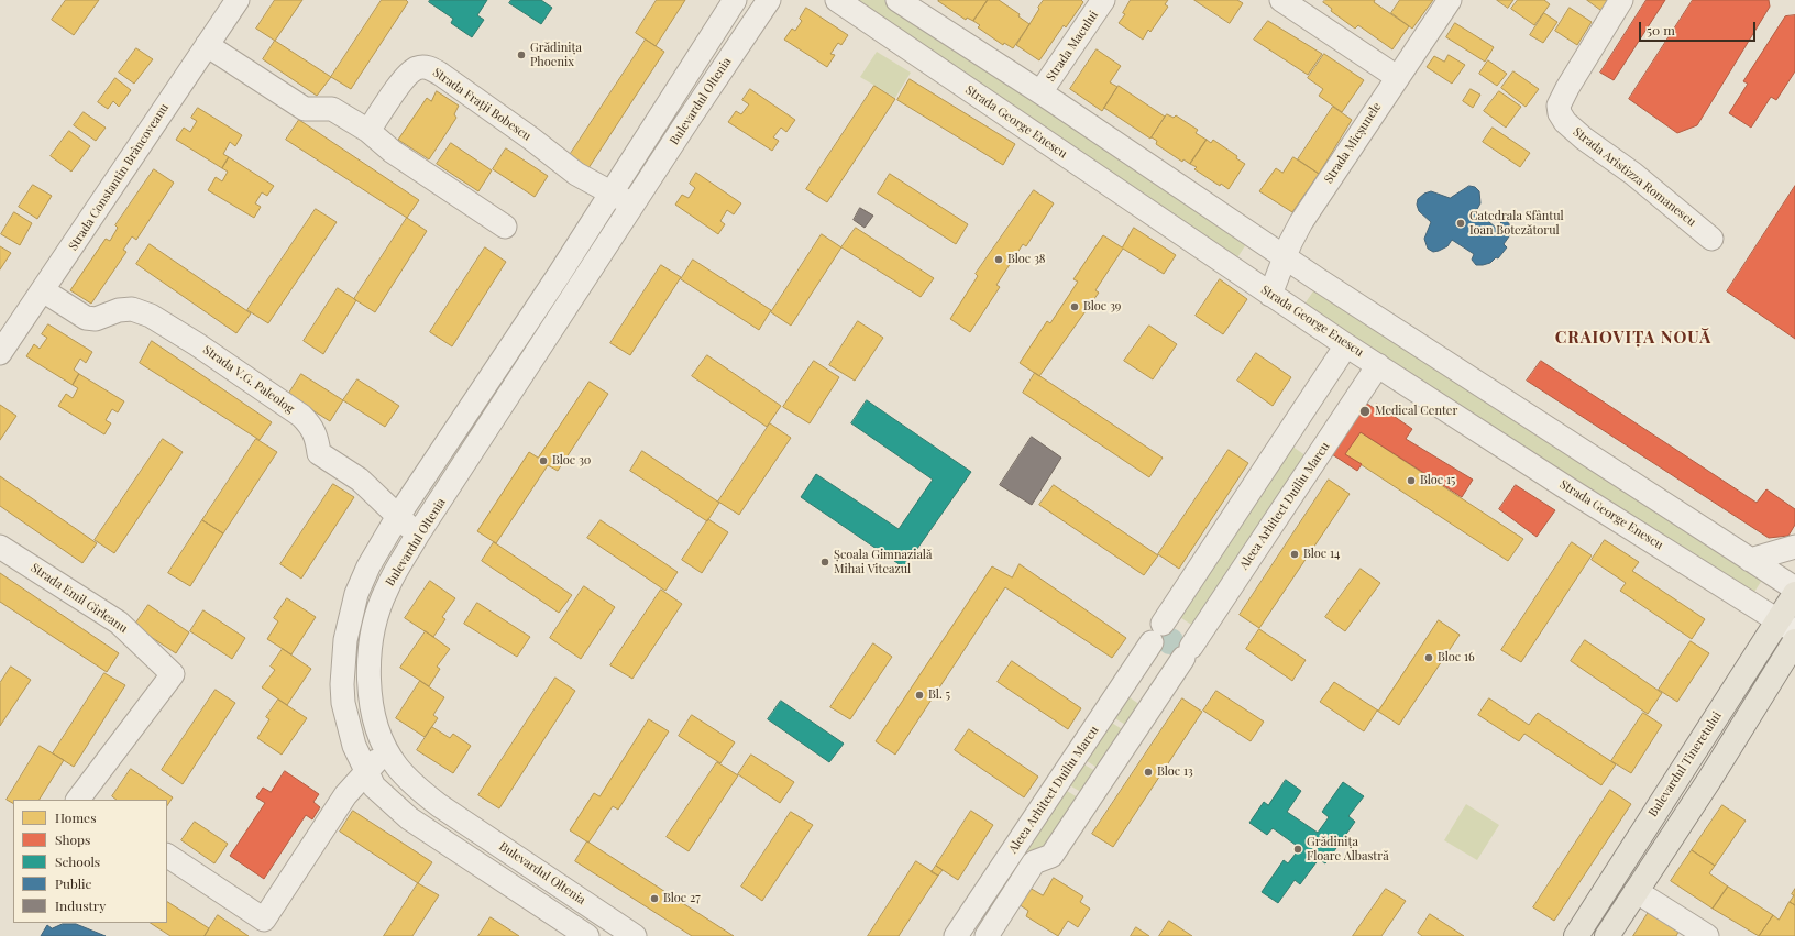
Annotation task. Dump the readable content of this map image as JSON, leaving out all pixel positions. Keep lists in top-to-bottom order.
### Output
{
  "streets": {
    "main road": ["Bulevardul Tineretului"],
    "street": [
      "Strada Macului",
      "Bulevardul Oltenia",
      "Strada Frații Bobescu",
      "Strada George Enescu",
      "Strada Micșunele",
      "Strada Constantin Brâncoveanu",
      "Strada Aristizza Romanescu",
      "Strada V.G. Paleolog",
      "Aleea Arhitect Duiliu Marcu",
      "Strada Emil Gîrleanu"
    ]
  },
  "crossings": [
    ["Bulevardul Oltenia", "Strada V.G. Paleolog"],
    ["Strada George Enescu", "Strada Micșunele"],
    ["Strada George Enescu", "Aleea Arhitect Duiliu Marcu"],
    ["Strada George Enescu", "Bulevardul Tineretului"],
    ["Strada Constantin Brâncoveanu", "Strada V.G. Paleolog"]
  ],
  "districts": ["CRAIOVIȚA NOUĂ"],
  "places": [
    "Grădinița Phoenix",
    "Catedrala Sfântul Ioan Botezătorul",
    "Bloc 38",
    "Bloc 39",
    "Medical Center",
    "Bloc 30",
    "Bloc 15",
    "Bloc 14",
    "Școala Gimnazială Mihai Viteazul",
    "Bloc 16",
    "Bl. 5",
    "Bloc 13",
    "Grădinița Floare Albastră",
    "Bloc 27"
  ],
  "legend": [
    "Homes",
    "Shops",
    "Schools",
    "Public",
    "Industry"
  ],
  "scale_bar": "50 m"
}
